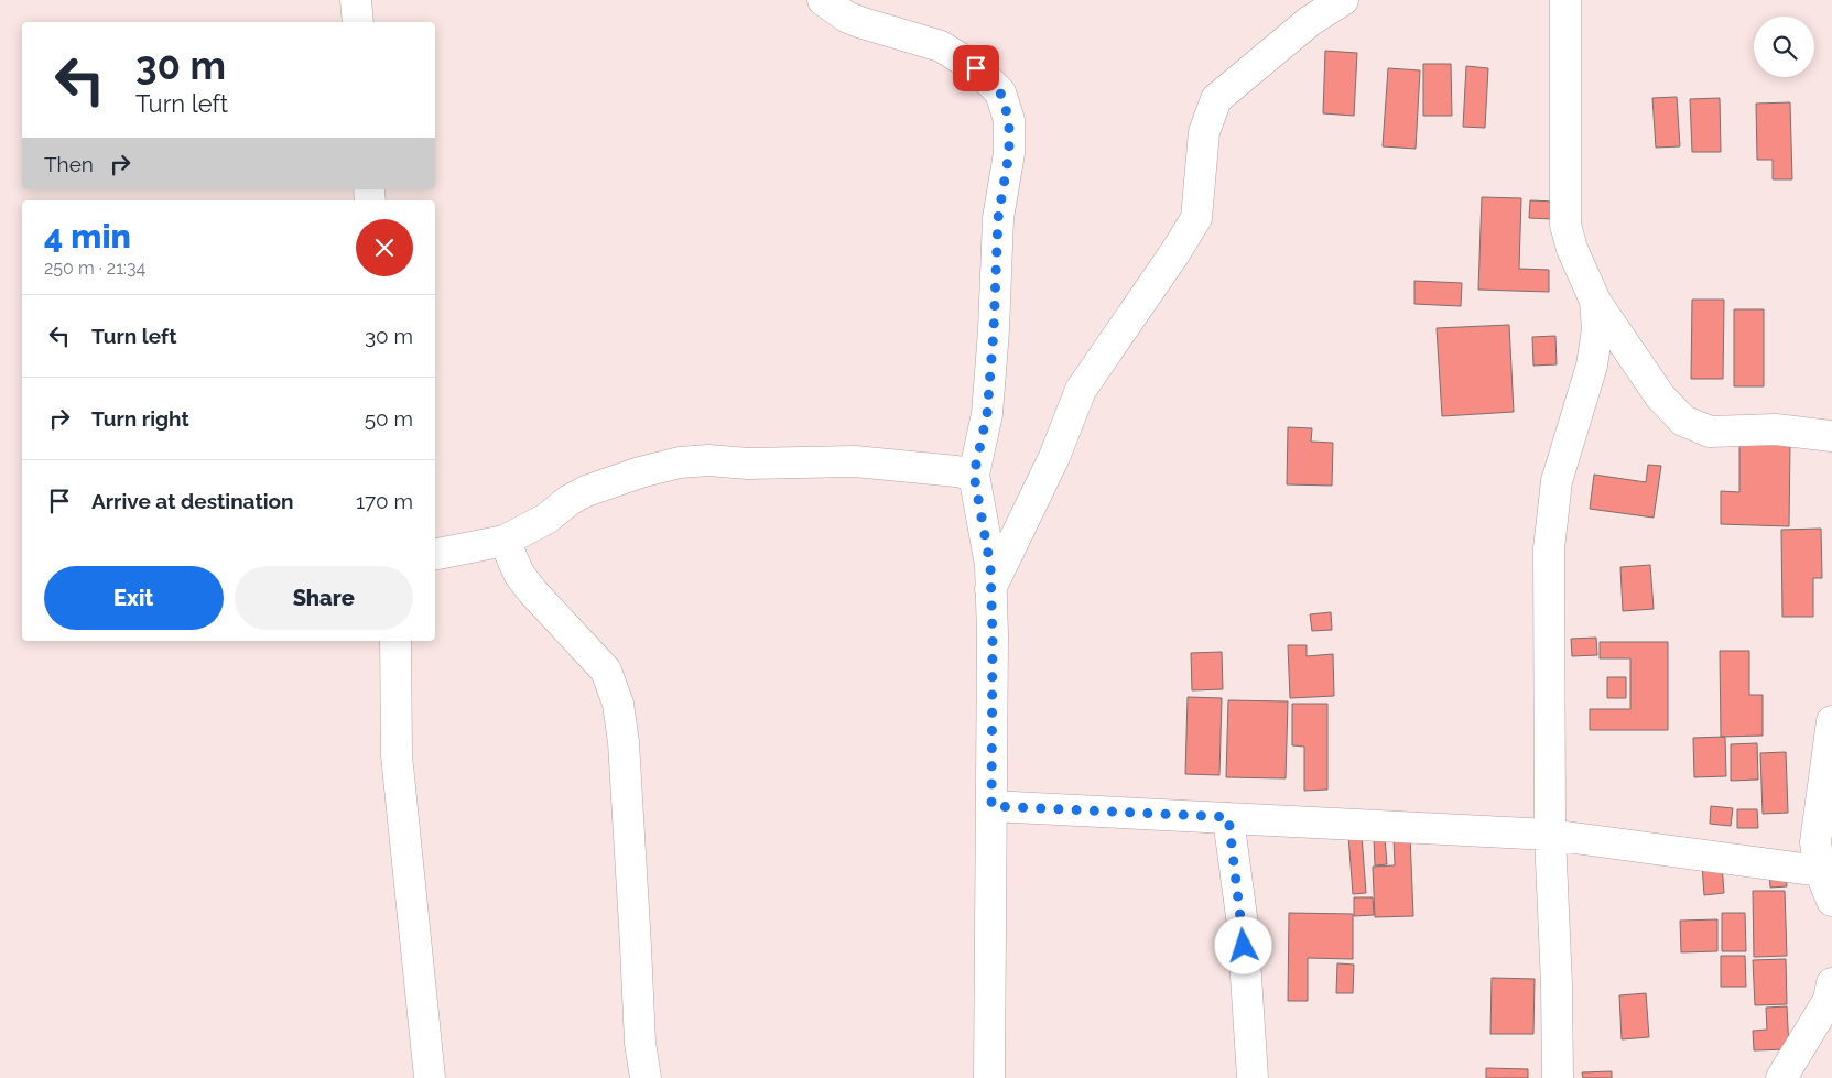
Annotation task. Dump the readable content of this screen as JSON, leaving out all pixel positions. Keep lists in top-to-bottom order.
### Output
{
  "page": {
    "turn": ["30 m", "Turn left"],
    "then": "Then",
    "heading": ["4 min", "250 m · 21:34"],
    "list": [
      {
        "name": "Turn left",
        "value": "30 m"
      },
      {
        "name": "Turn right",
        "value": "50 m"
      },
      {
        "name": "Arrive at destination",
        "value": "170 m"
      }
    ],
    "buttons": ["Exit", "Share"]
  }
}
